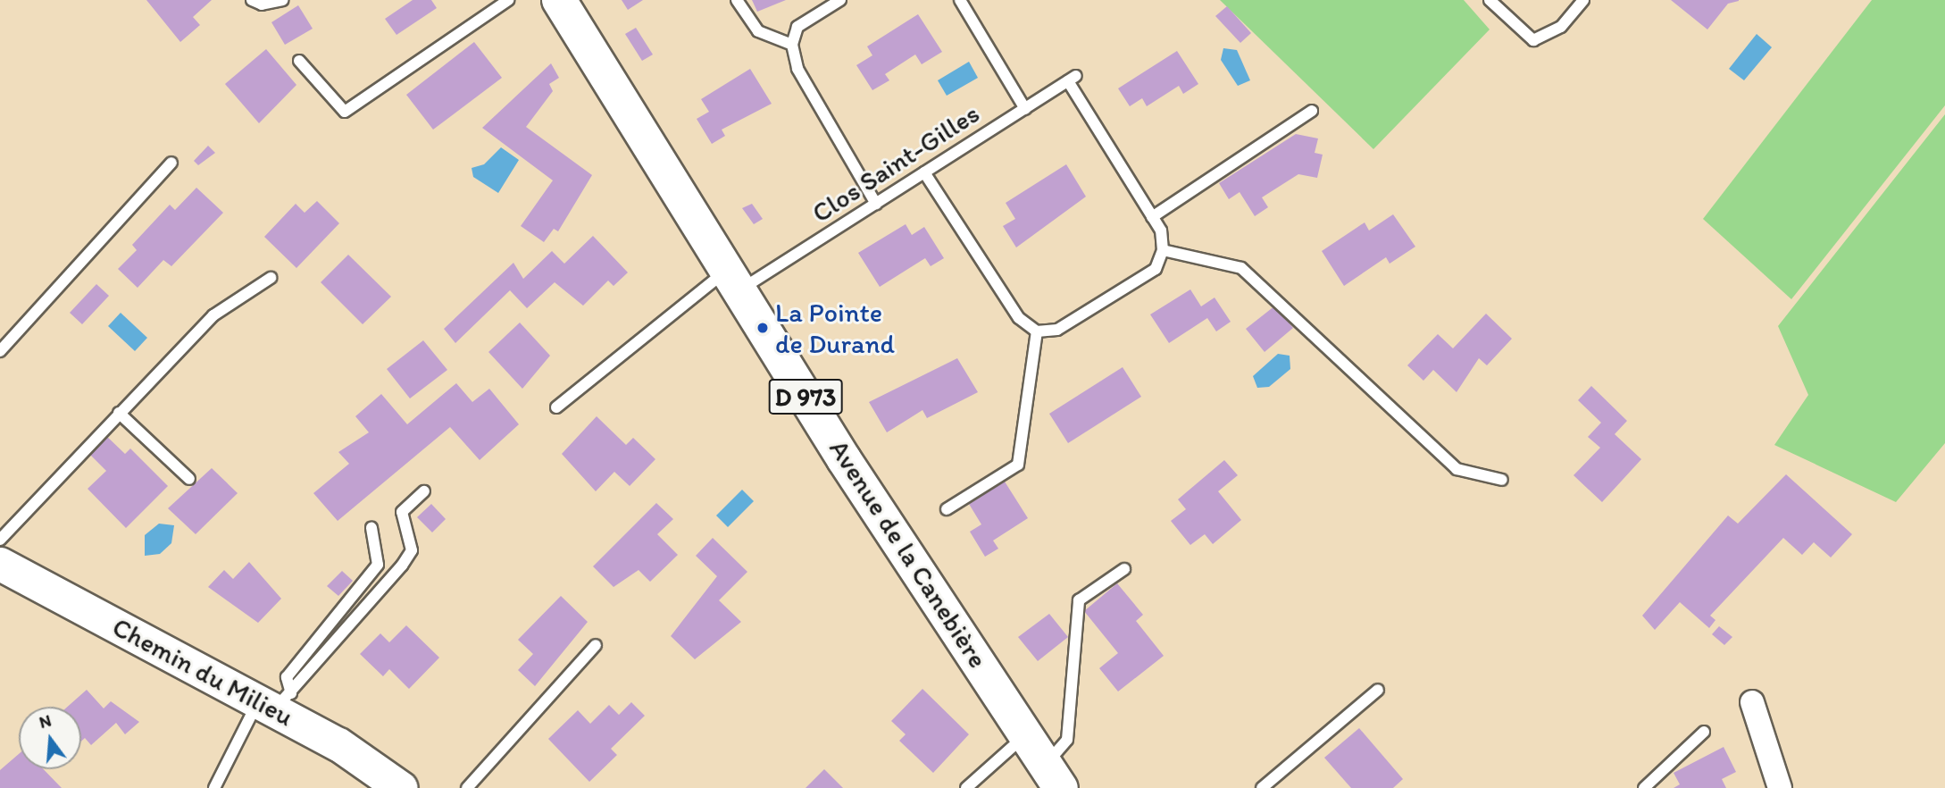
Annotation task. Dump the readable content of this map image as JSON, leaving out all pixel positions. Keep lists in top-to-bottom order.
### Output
{
  "streets": {
    "main road": ["D 973", "Avenue de la Canebière"],
    "street": ["Chemin du Milieu"],
    "lane": ["Clos Saint-Gilles"]
  },
  "crossings": [
    ["Clos Saint-Gilles", "Avenue de la Canebière"]
  ],
  "places": ["La Pointe de Durand"],
  "north": "top"
}
